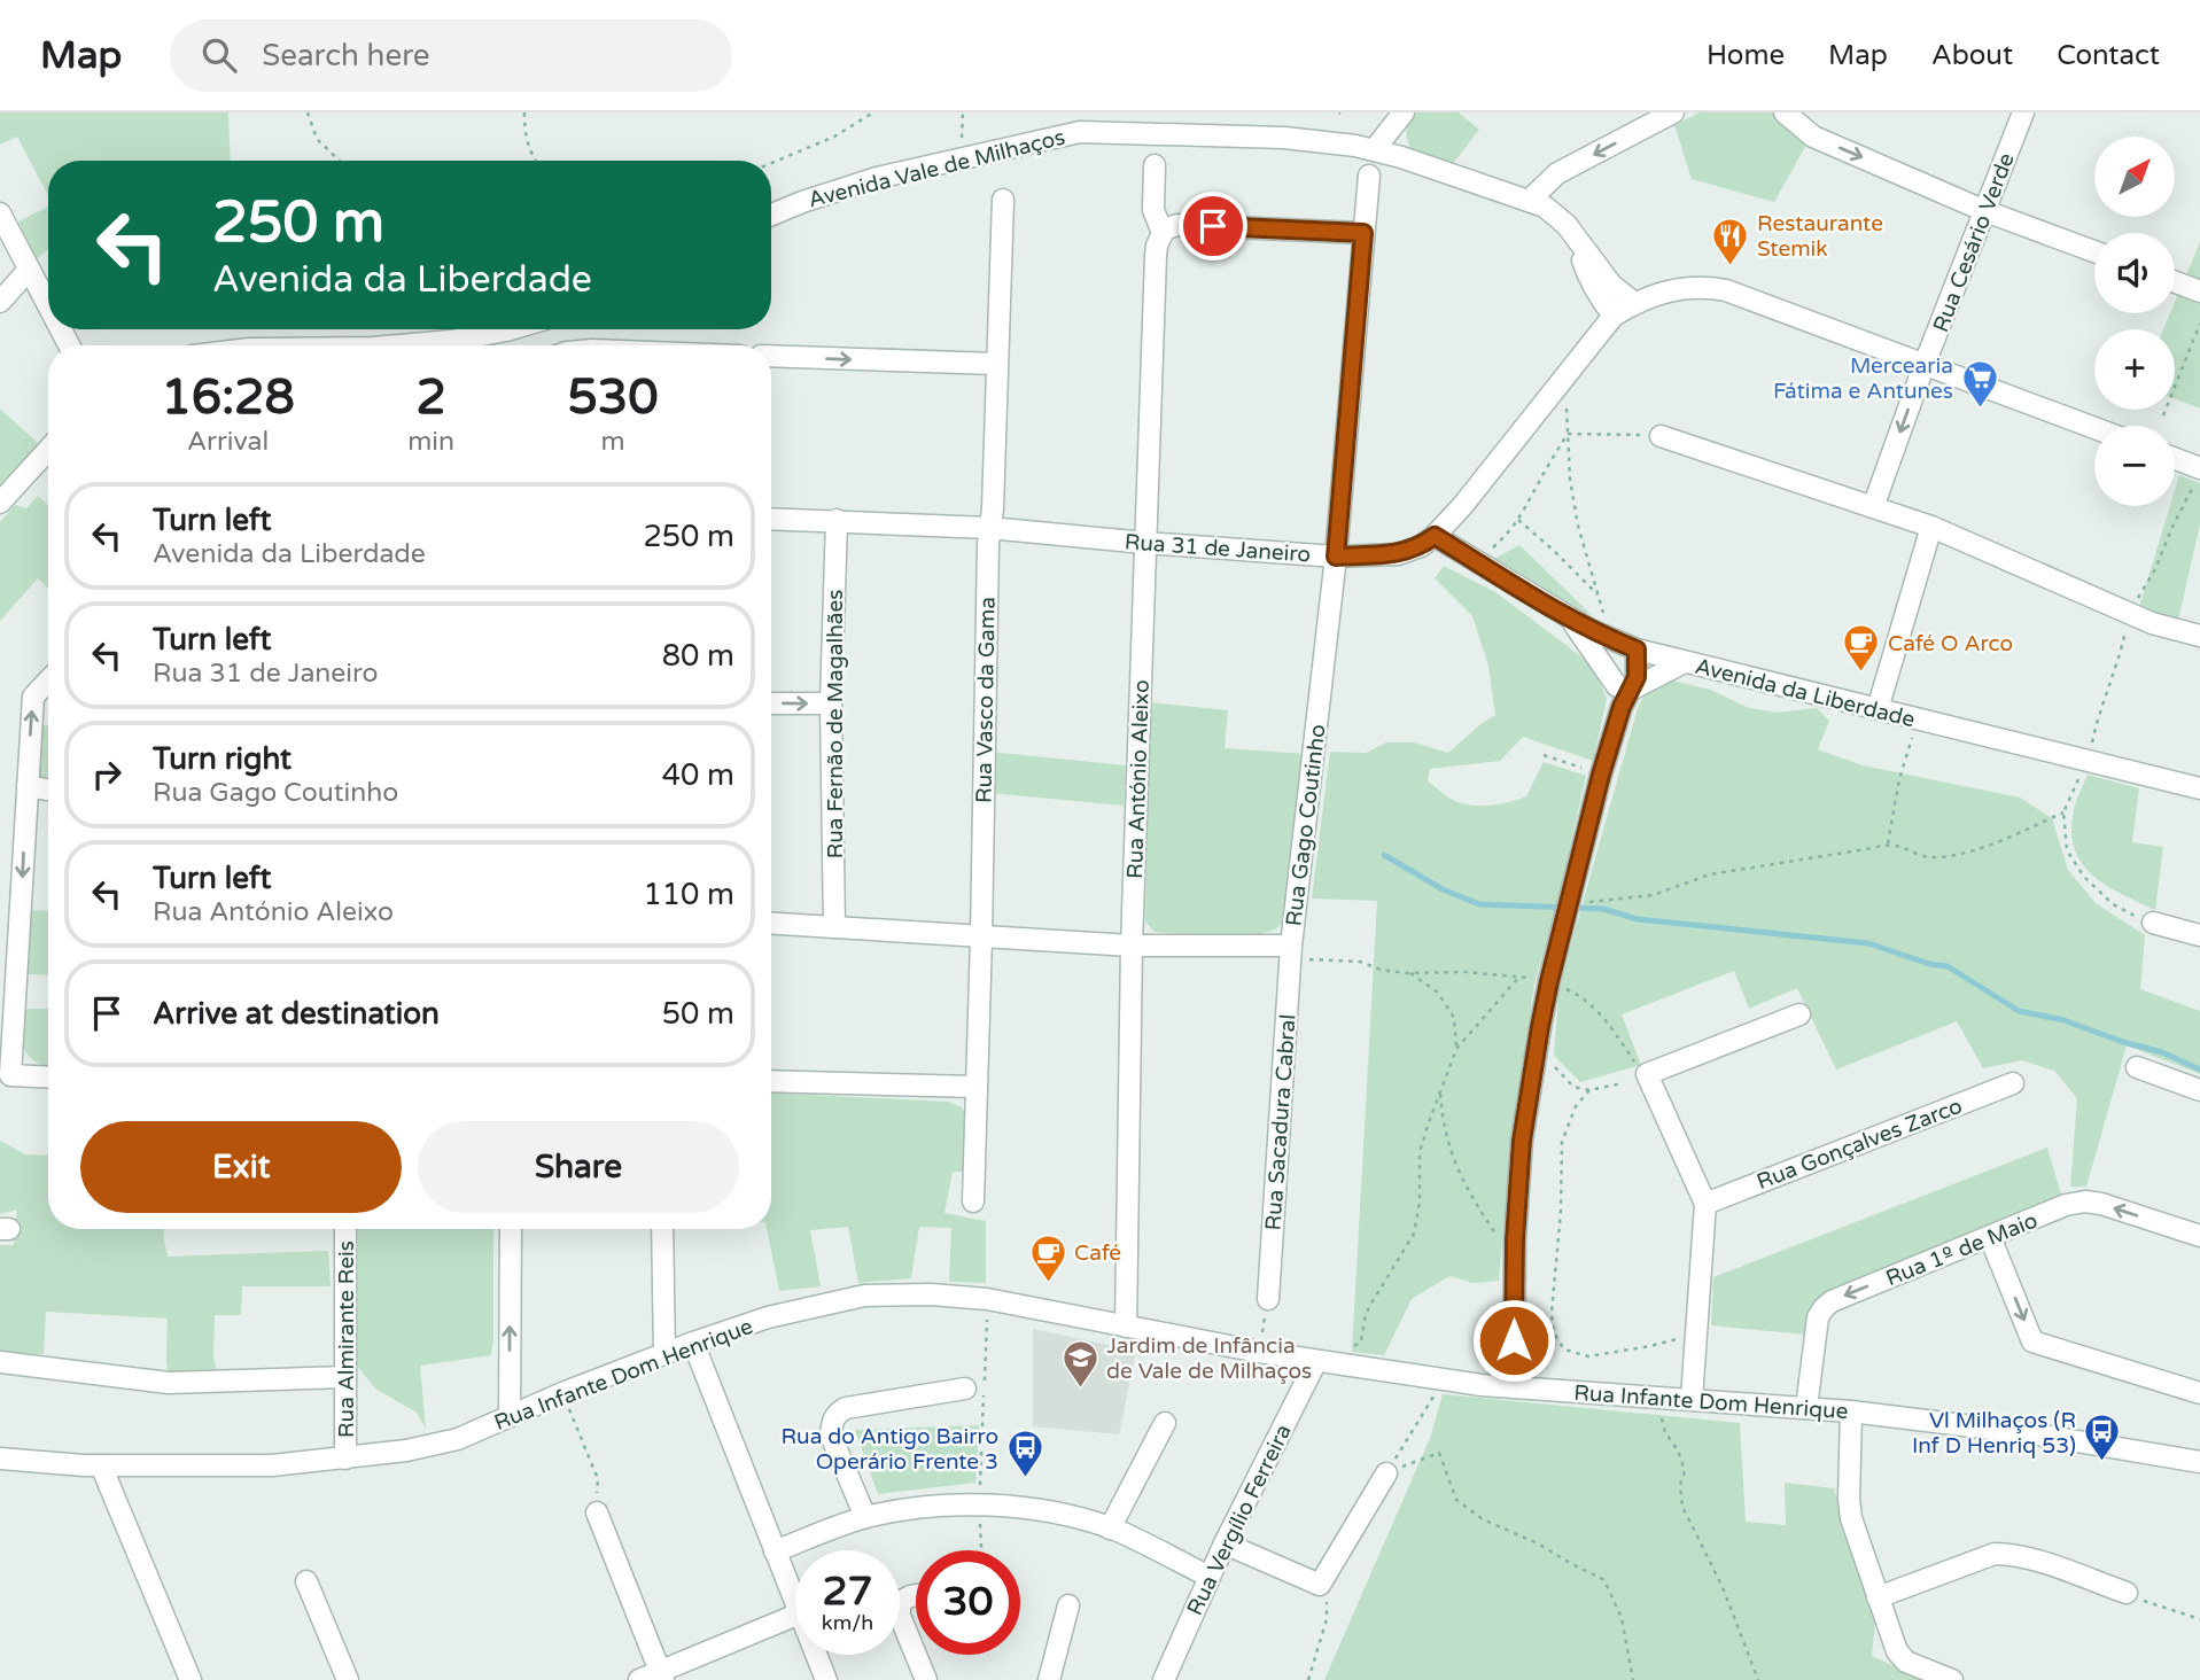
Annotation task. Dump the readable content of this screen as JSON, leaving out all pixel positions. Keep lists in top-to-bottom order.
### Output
{
  "streets": {
    "street": [
      "Avenida Vale de Milhaços",
      "Rua Cesário Verde",
      "Rua 31 de Janeiro",
      "Avenida da Liberdade",
      "Rua Vasco da Gama",
      "Rua Fernão de Magalhães",
      "Rua António Aleixo",
      "Rua Gago Coutinho",
      "Rua Sacadura Cabral",
      "Rua Gonçalves Zarco",
      "Rua 1º de Maio",
      "Rua Almirante Reis",
      "Rua Infante Dom Henrique",
      "Rua Vergílio Ferreira"
    ]
  },
  "crossings": [
    ["Avenida Vale de Milhaços", "Rua 31 de Janeiro"],
    ["Rua 31 de Janeiro", "Avenida da Liberdade"],
    ["Rua 31 de Janeiro", "Rua Vasco da Gama"],
    ["Rua 31 de Janeiro", "Rua Fernão de Magalhães"],
    ["Rua 31 de Janeiro", "Rua António Aleixo"],
    ["Rua 31 de Janeiro", "Rua Gago Coutinho"],
    ["Rua Vasco da Gama", "Rua Gago Coutinho"],
    ["Rua Fernão de Magalhães", "Rua Gago Coutinho"],
    ["Rua António Aleixo", "Rua Gago Coutinho"],
    ["Rua António Aleixo", "Rua Infante Dom Henrique"],
    ["Rua Gago Coutinho", "Rua Sacadura Cabral"],
    ["Rua 1º de Maio", "Rua Infante Dom Henrique"],
    ["Rua Almirante Reis", "Rua Infante Dom Henrique"],
    ["Rua Infante Dom Henrique", "Rua Vergílio Ferreira"]
  ],
  "one_way": ["Rua Cesário Verde", "Rua 1º de Maio"],
  "places": {
    "restaurant": ["Restaurante Stemik"],
    "supermarket": ["Mercearia Fátima e Antunes"],
    "cafe": ["Café O Arco", "Café"],
    "school or university": ["Jardim de Infância de Vale de Milhaços"],
    "bus stop": ["Vl Milhaços (R Inf D Henriq 53)", "Rua do Antigo Bairro Operário Frente 3"]
  },
  "north": "top right",
  "page": {
    "header": "Map",
    "search": "Search here",
    "nav": [
      "Home",
      "Map",
      "About",
      "Contact"
    ],
    "map_buttons": ["+", "−"],
    "turn": ["250 m", "Avenida da Liberdade"],
    "eta": [
      "16:28",
      "Arrival",
      "2",
      "min",
      "530",
      "m"
    ],
    "list": [
      {
        "name": "Turn left",
        "note": "Avenida da Liberdade",
        "value": "250 m"
      },
      {
        "name": "Turn left",
        "note": "Rua 31 de Janeiro",
        "value": "80 m"
      },
      {
        "name": "Turn right",
        "note": "Rua Gago Coutinho",
        "value": "40 m"
      },
      {
        "name": "Turn left",
        "note": "Rua António Aleixo",
        "value": "110 m"
      },
      {
        "name": "Arrive at destination",
        "value": "50 m"
      }
    ],
    "buttons": ["Exit", "Share"],
    "speed": "27 km/h",
    "limit": "30"
  }
}
